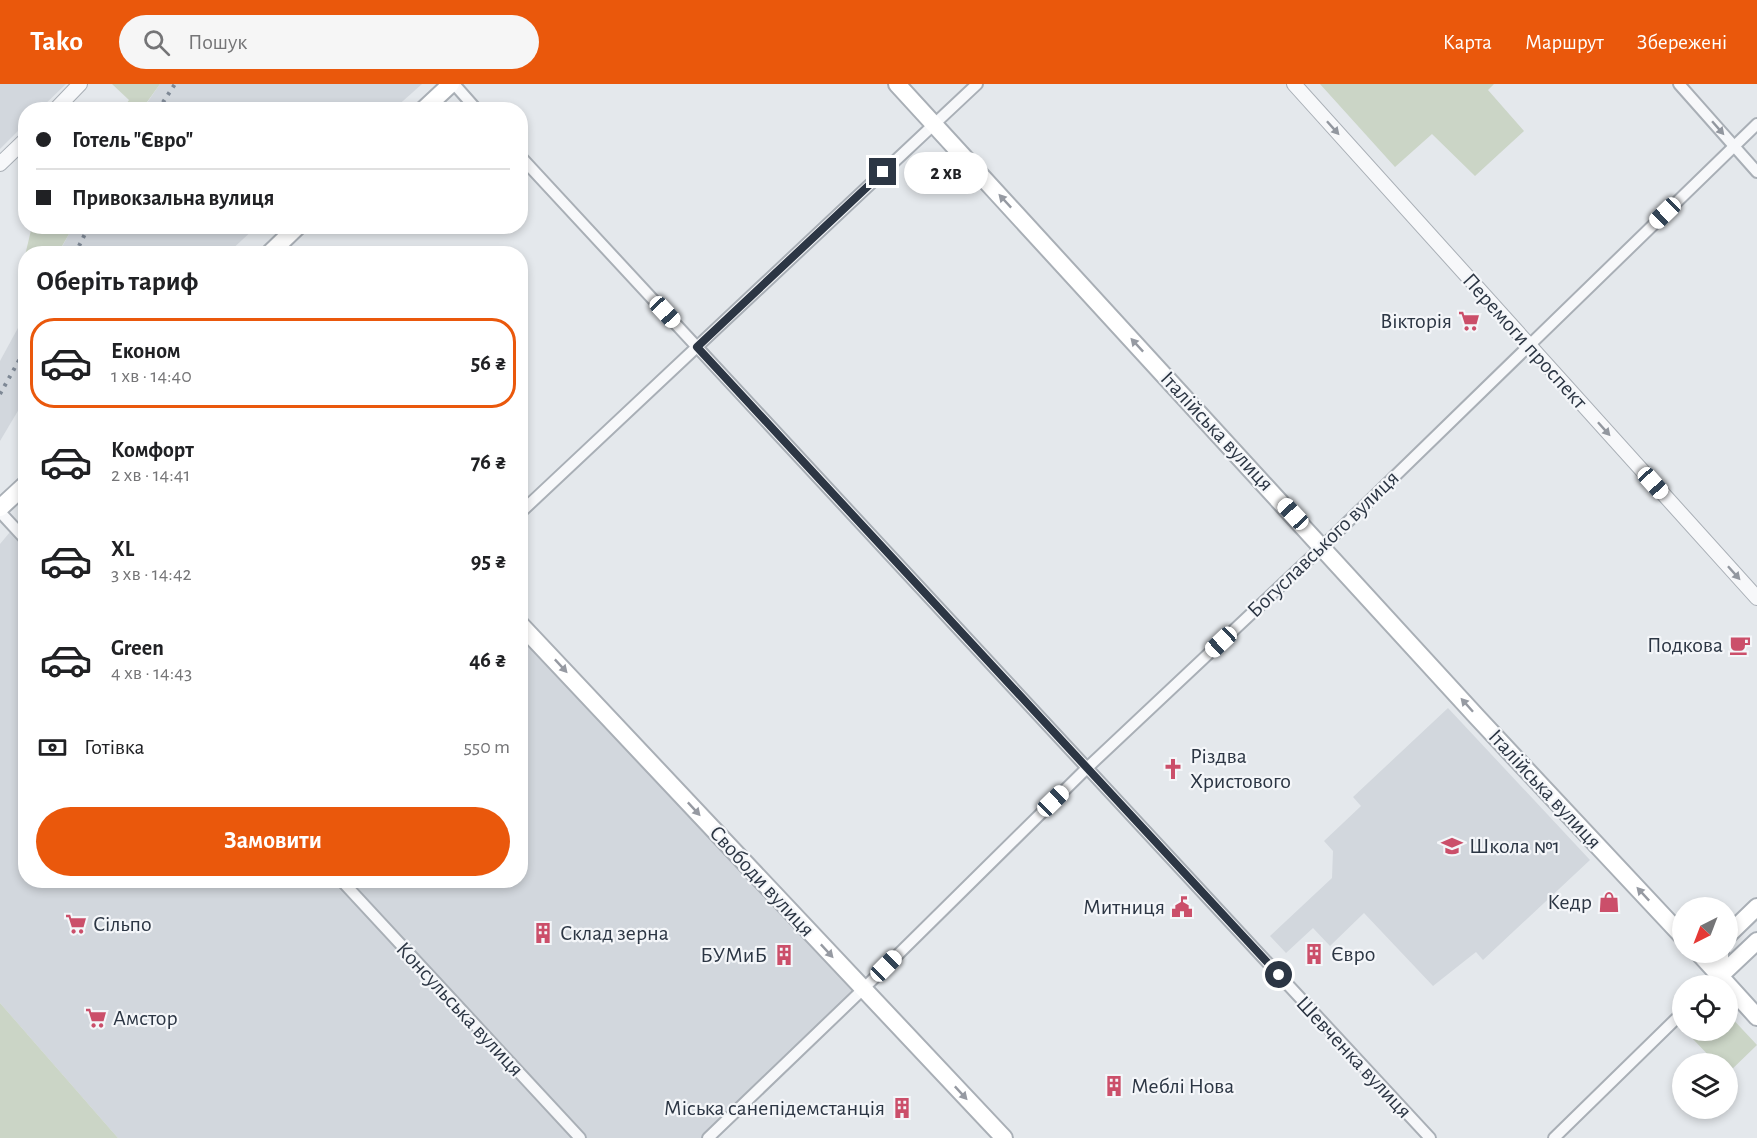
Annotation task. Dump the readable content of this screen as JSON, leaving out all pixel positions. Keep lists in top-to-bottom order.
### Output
{
  "streets": {
    "main road": ["Італійська вулиця", "Свободи вулиця"],
    "street": [
      "Перемоги проспект",
      "Богуславського вулиця",
      "Консульська вулиця",
      "Шевченка вулиця"
    ]
  },
  "crossings": [
    ["Перемоги проспект", "Богуславського вулиця"],
    ["Італійська вулиця", "Богуславського вулиця"],
    ["Богуславського вулиця", "Свободи вулиця"],
    ["Богуславського вулиця", "Шевченка вулиця"]
  ],
  "one_way": ["Перемоги проспект", "Італійська вулиця", "Свободи вулиця"],
  "places": {
    "supermarket": ["Вікторія", "Сільпо", "Амстор"],
    "cafe": ["Подкова"],
    "church": ["Різдва Христового"],
    "school or university": ["Школа №1"],
    "shop": ["Кедр"],
    "public building": ["Митниця"],
    "building": [
      "Склад зерна",
      "Євро",
      "БУМиБ",
      "Меблі Нова",
      "Міська санепідемстанція"
    ]
  },
  "north": "bottom left",
  "page": {
    "header": "Tako",
    "search": "Пошук",
    "nav": ["Карта", "Маршрут", "Збережені"],
    "banner": ["Готель \"Євро\"", "Привокзальна вулиця"],
    "bubble": "2 хв",
    "heading": "Оберіть тариф",
    "list": [
      {
        "name": "Економ",
        "note": "1 хв · 14:40",
        "value": "56 ₴"
      },
      {
        "name": "Комфорт",
        "note": "2 хв · 14:41",
        "value": "76 ₴"
      },
      {
        "name": "XL",
        "note": "3 хв · 14:42",
        "value": "95 ₴"
      },
      {
        "name": "Green",
        "note": "4 хв · 14:43",
        "value": "46 ₴"
      }
    ],
    "pay": ["Готівка", "550 m"],
    "buttons": "Замовити"
  }
}
